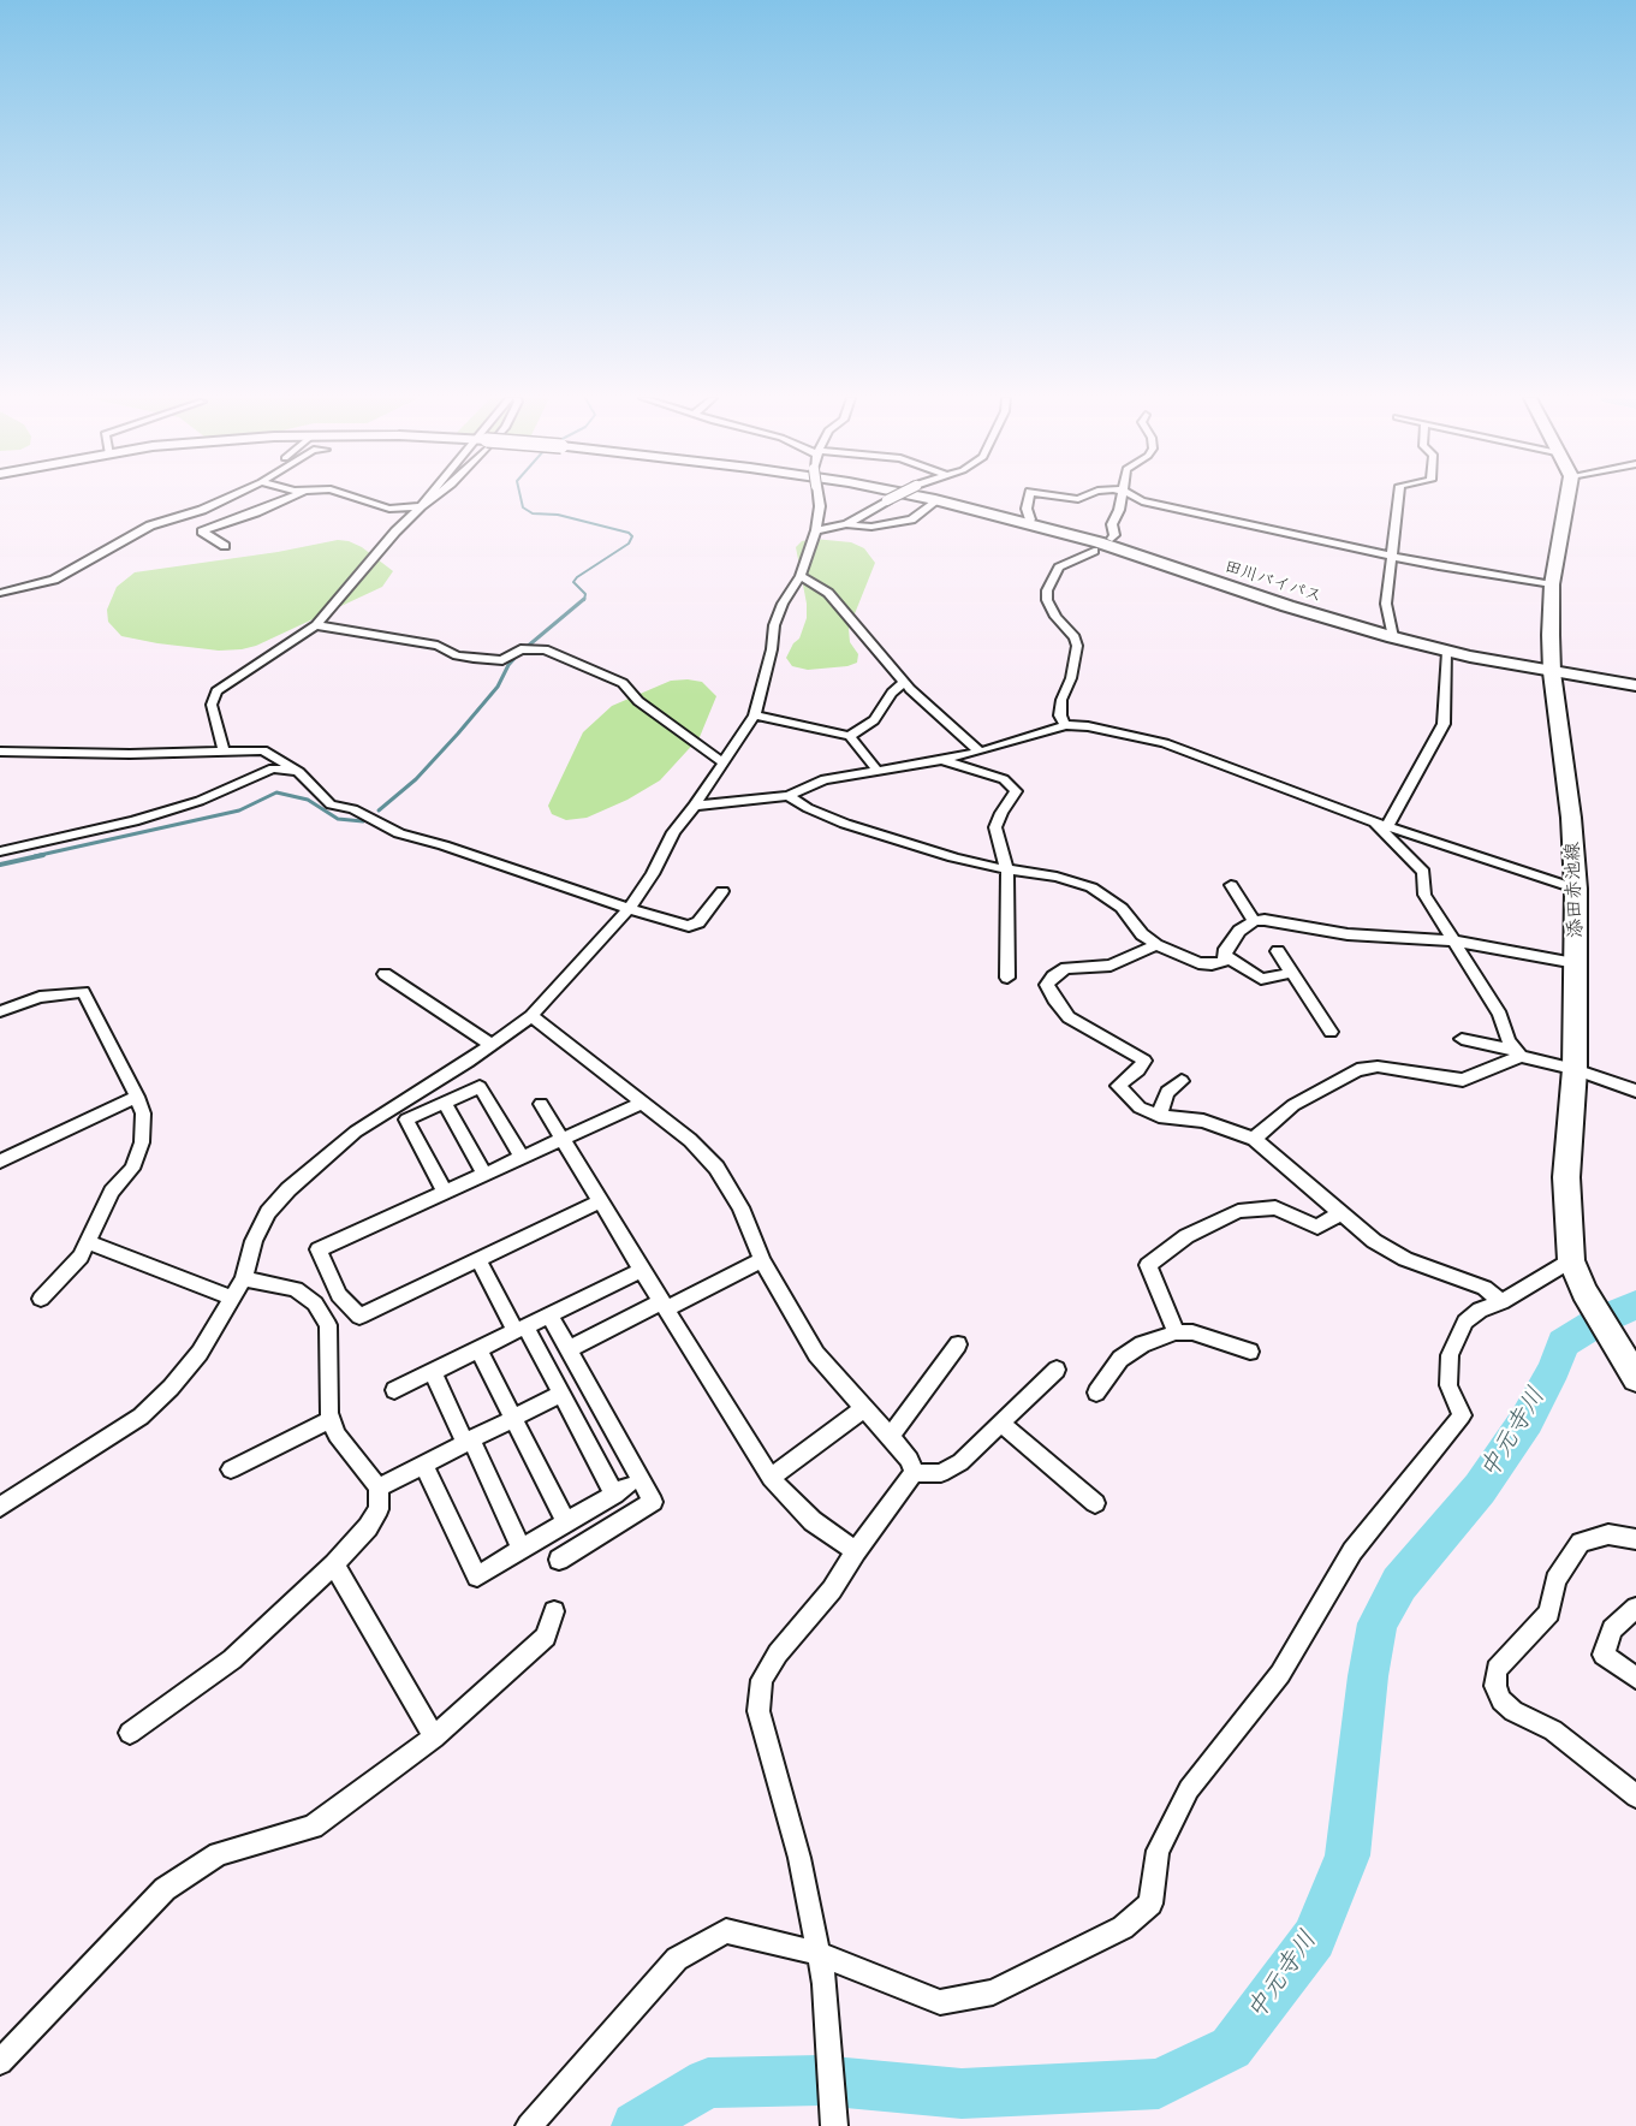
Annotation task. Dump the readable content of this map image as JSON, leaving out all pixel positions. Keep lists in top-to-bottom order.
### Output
{
  "streets": {
    "main road": ["田川バイパス", "添田赤池線"]
  },
  "crossings": [
    ["田川バイパス", "添田赤池線"]
  ],
  "water": ["中元寺川"]
}
